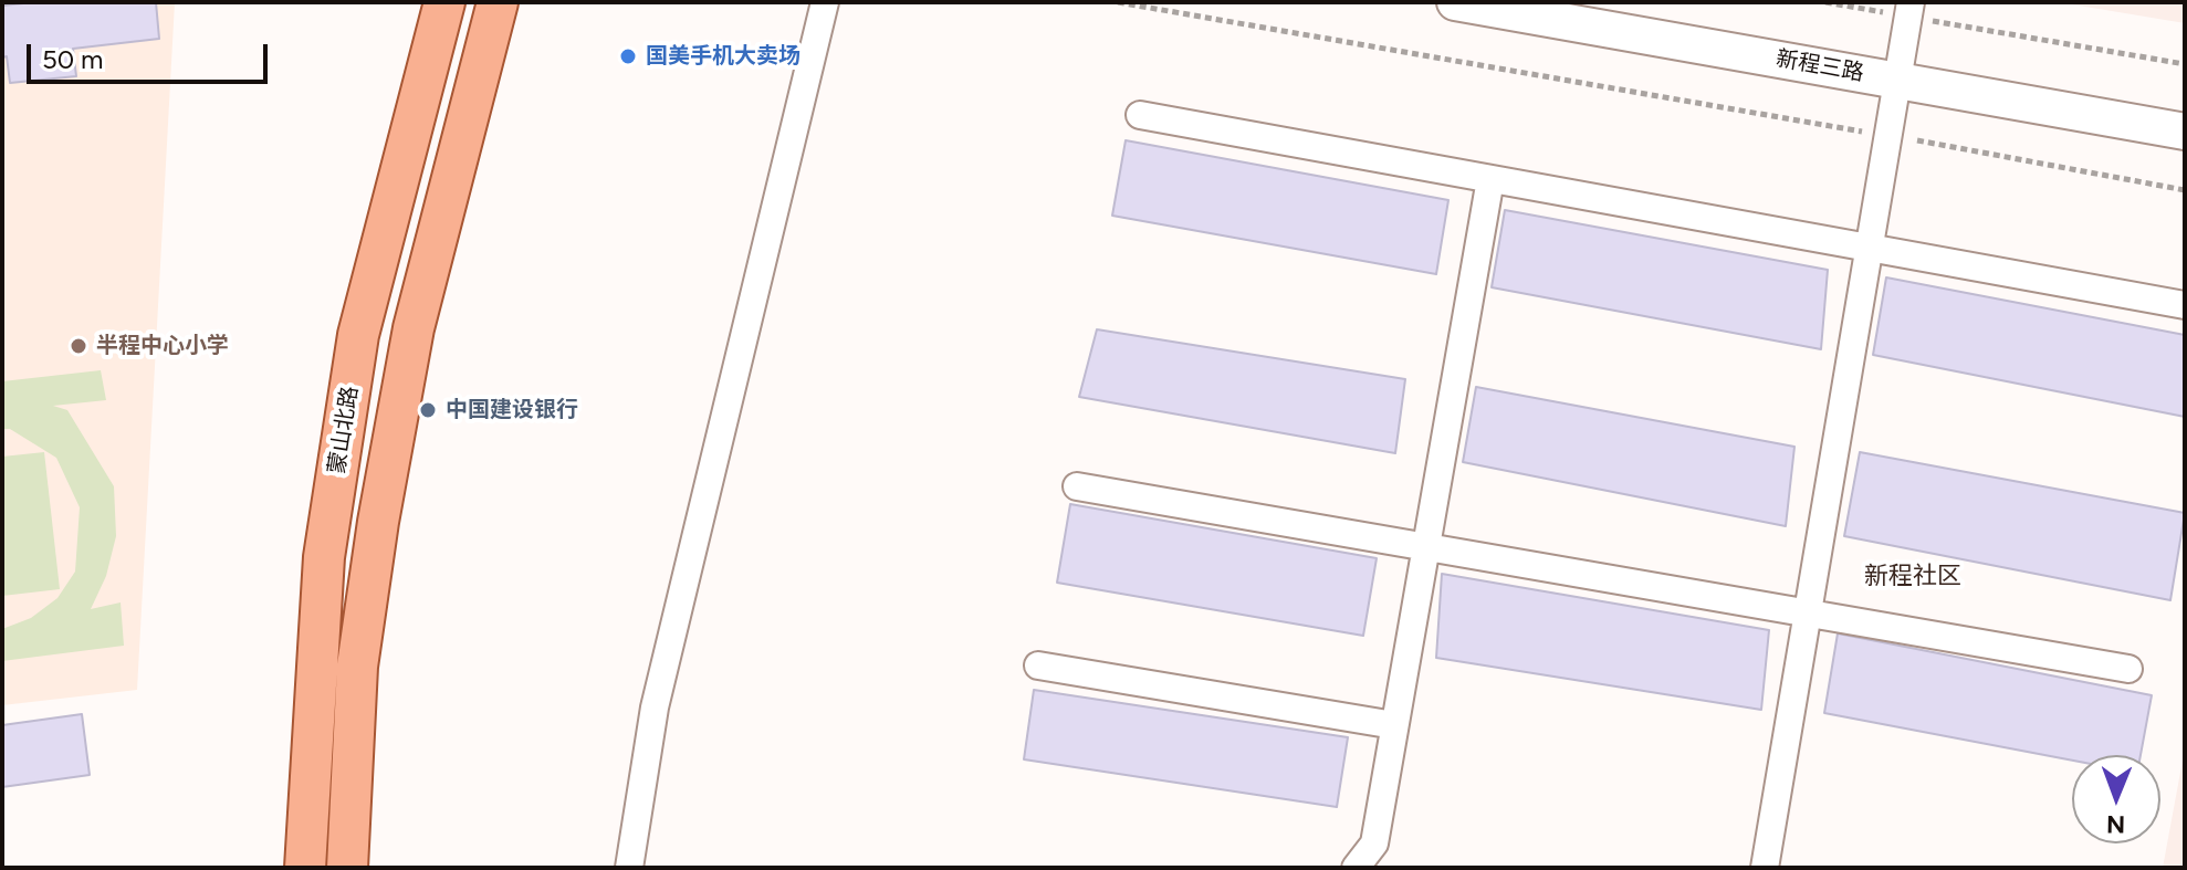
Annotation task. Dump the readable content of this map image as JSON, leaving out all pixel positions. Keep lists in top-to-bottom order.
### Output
{
  "streets": {
    "main road": ["新程三路", "蒙山北路"]
  },
  "districts": ["新程社区"],
  "places": ["国美手机大卖场", "半程中心小学", "中国建设银行"],
  "scale_bar": "50 m",
  "north": "bottom"
}
